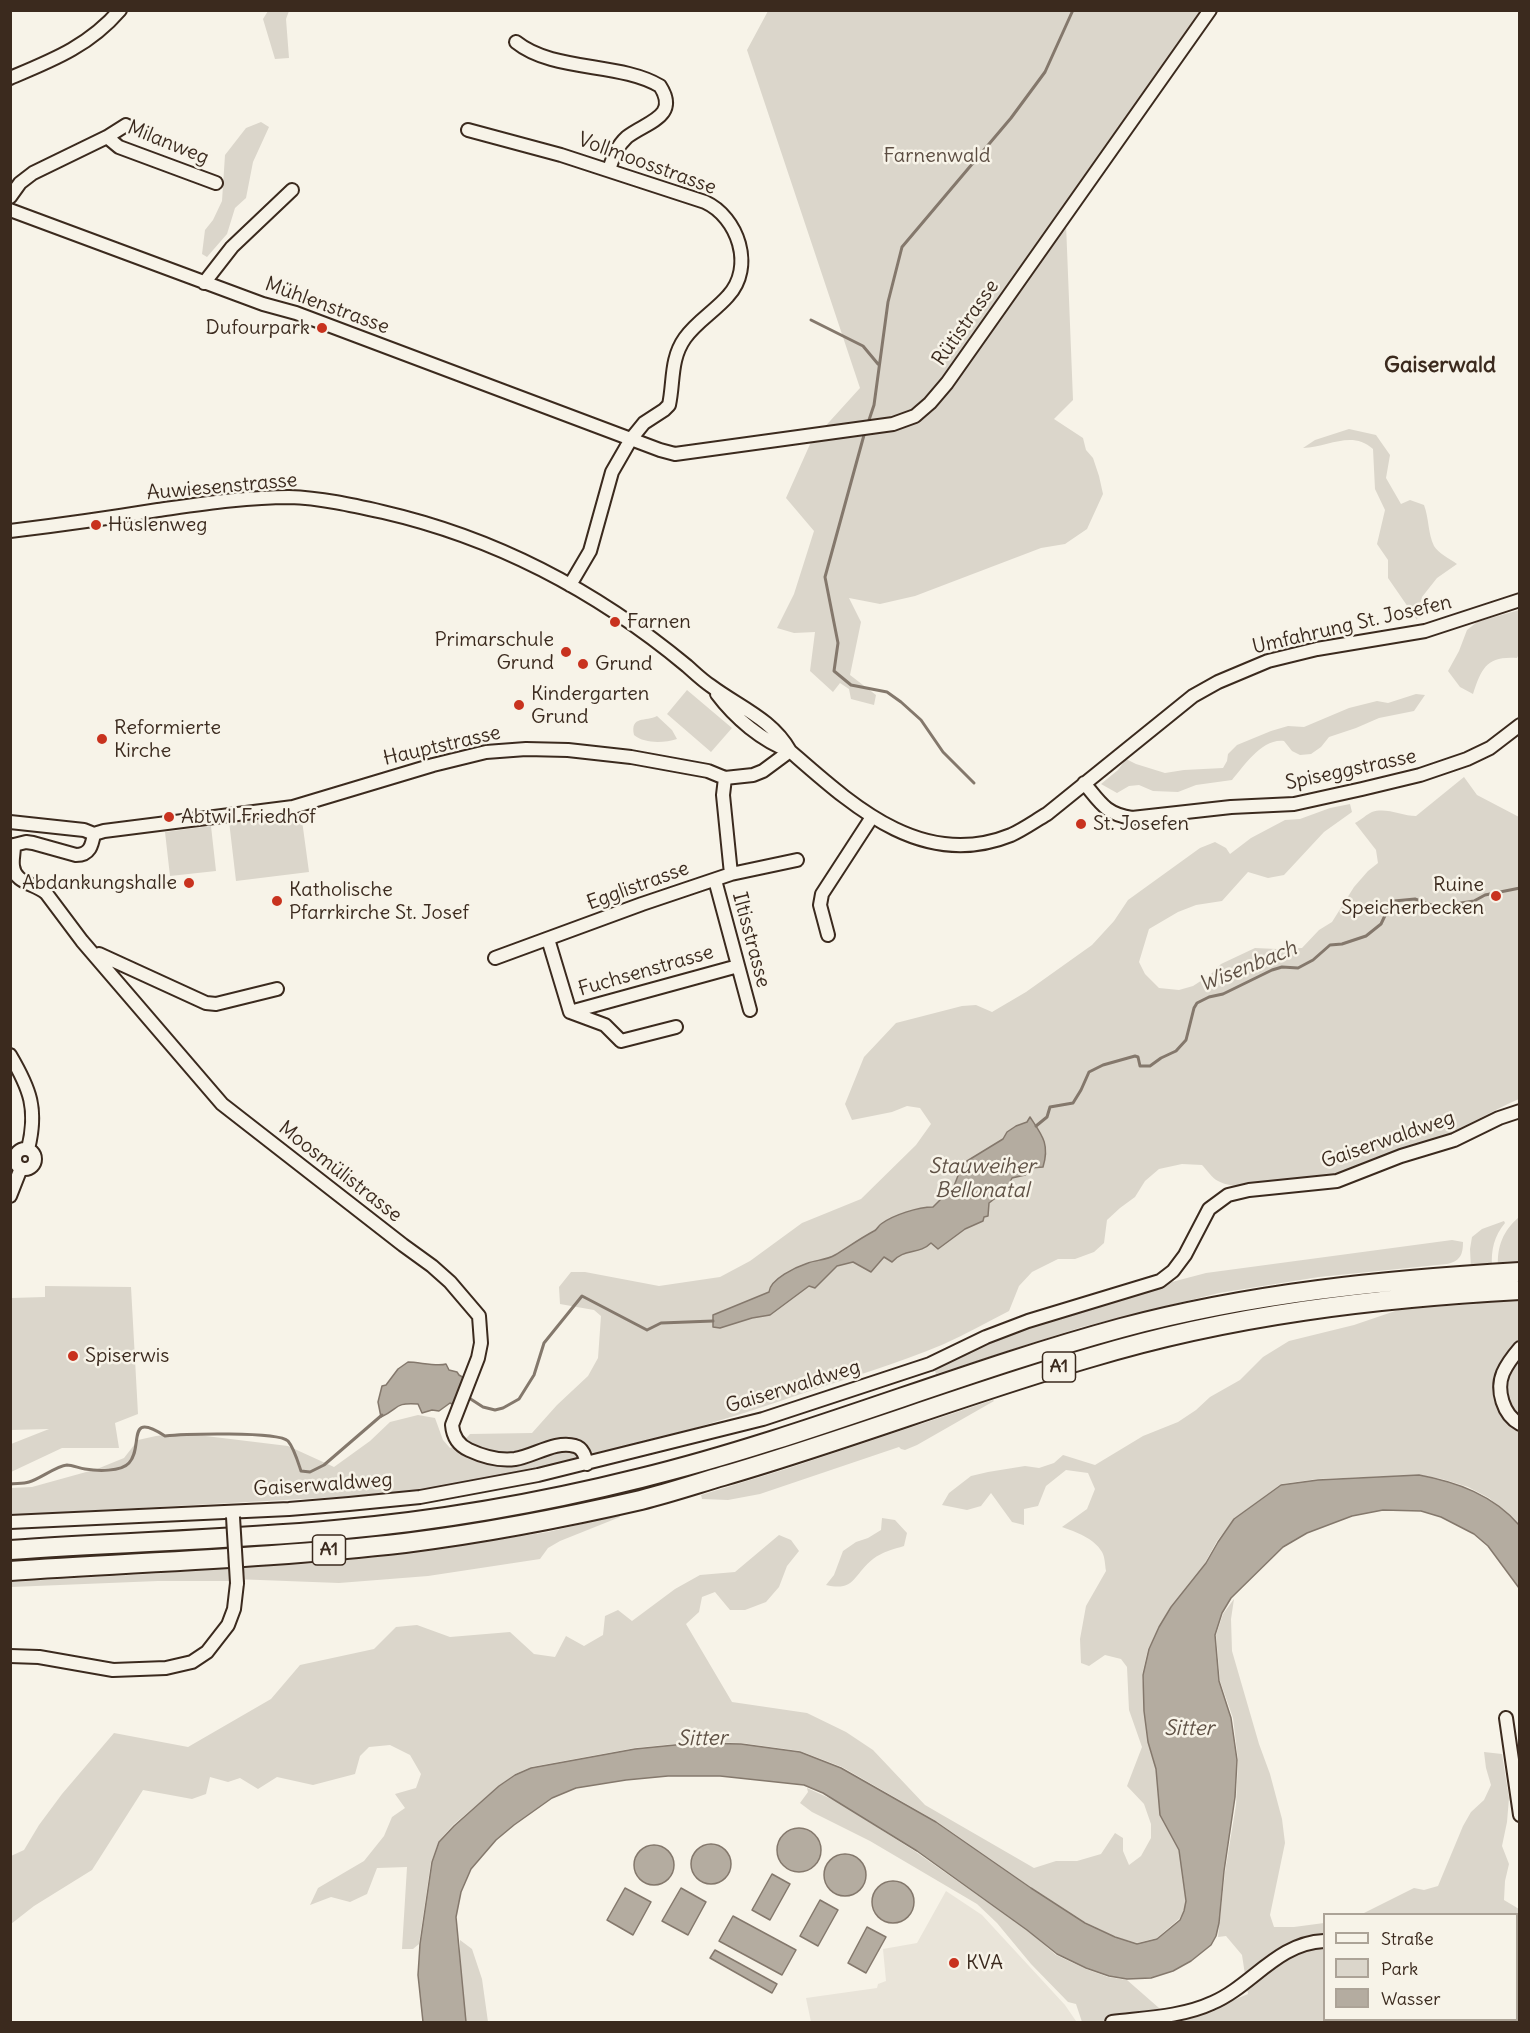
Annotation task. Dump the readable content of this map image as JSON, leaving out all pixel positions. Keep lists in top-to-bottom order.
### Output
{
  "streets": {
    "highway": ["A1"],
    "street": [
      "Milanweg",
      "Vollmoosstrasse",
      "Mühlenstrasse",
      "Rütistrasse",
      "Auwiesenstrasse",
      "Umfahrung St. Josefen",
      "Hauptstrasse",
      "Spiseggstrasse",
      "Egglistrasse",
      "Iltisstrasse",
      "Fuchsenstrasse",
      "Gaiserwaldweg",
      "Moosmülistrasse"
    ]
  },
  "crossings": [
    ["Vollmoosstrasse", "Mühlenstrasse"],
    ["Vollmoosstrasse", "Rütistrasse"],
    ["Vollmoosstrasse", "Auwiesenstrasse"],
    ["Mühlenstrasse", "Rütistrasse"],
    ["Auwiesenstrasse", "Hauptstrasse"],
    ["Umfahrung St. Josefen", "Spiseggstrasse"],
    ["Hauptstrasse", "Iltisstrasse"],
    ["Egglistrasse", "Iltisstrasse"],
    ["Egglistrasse", "Fuchsenstrasse"],
    ["Iltisstrasse", "Fuchsenstrasse"],
    ["Gaiserwaldweg", "Moosmülistrasse"]
  ],
  "districts": ["Gaiserwald"],
  "water": ["Wisenbach", "Stauweiher Bellonatal", "Sitter"],
  "parks": ["Farnenwald"],
  "places": [
    "Dufourpark",
    "Hüslenweg",
    "Farnen",
    "Primarschule Grund",
    "Grund",
    "Kindergarten Grund",
    "Reformierte Kirche",
    "Abtwil Friedhof",
    "St. Josefen",
    "Abdankungshalle",
    "Ruine Speicherbecken",
    "Katholische Pfarrkirche St. Josef",
    "Spiserwis",
    "KVA"
  ],
  "legend": ["Straße", "Park", "Wasser"]
}
